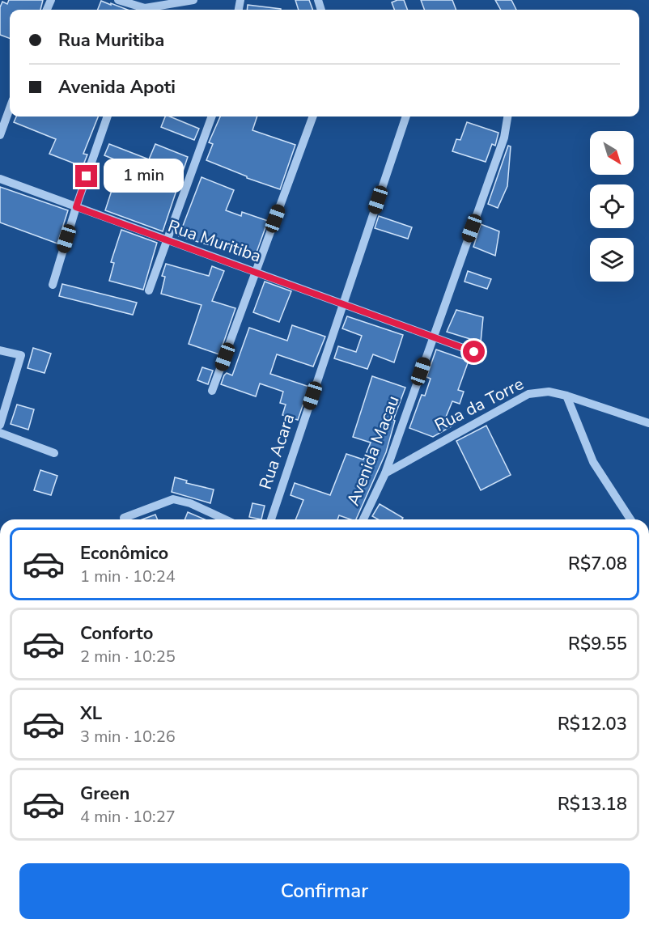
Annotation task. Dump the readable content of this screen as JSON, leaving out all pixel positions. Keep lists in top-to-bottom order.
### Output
{
  "streets": {
    "street": [
      "Rua Muritiba",
      "Rua da Torre",
      "Avenida Macau",
      "Rua Acara"
    ]
  },
  "crossings": [
    ["Rua Muritiba", "Avenida Macau"],
    ["Rua Muritiba", "Rua Acara"],
    ["Rua da Torre", "Avenida Macau"]
  ],
  "north": "bottom right",
  "page": {
    "banner": ["Rua Muritiba", "Avenida Apoti"],
    "bubble": "1 min",
    "list": [
      {
        "name": "Econômico",
        "note": "1 min · 10:24",
        "value": "R$7.08"
      },
      {
        "name": "Conforto",
        "note": "2 min · 10:25",
        "value": "R$9.55"
      },
      {
        "name": "XL",
        "note": "3 min · 10:26",
        "value": "R$12.03"
      },
      {
        "name": "Green",
        "note": "4 min · 10:27",
        "value": "R$13.18"
      }
    ],
    "buttons": "Confirmar"
  }
}
